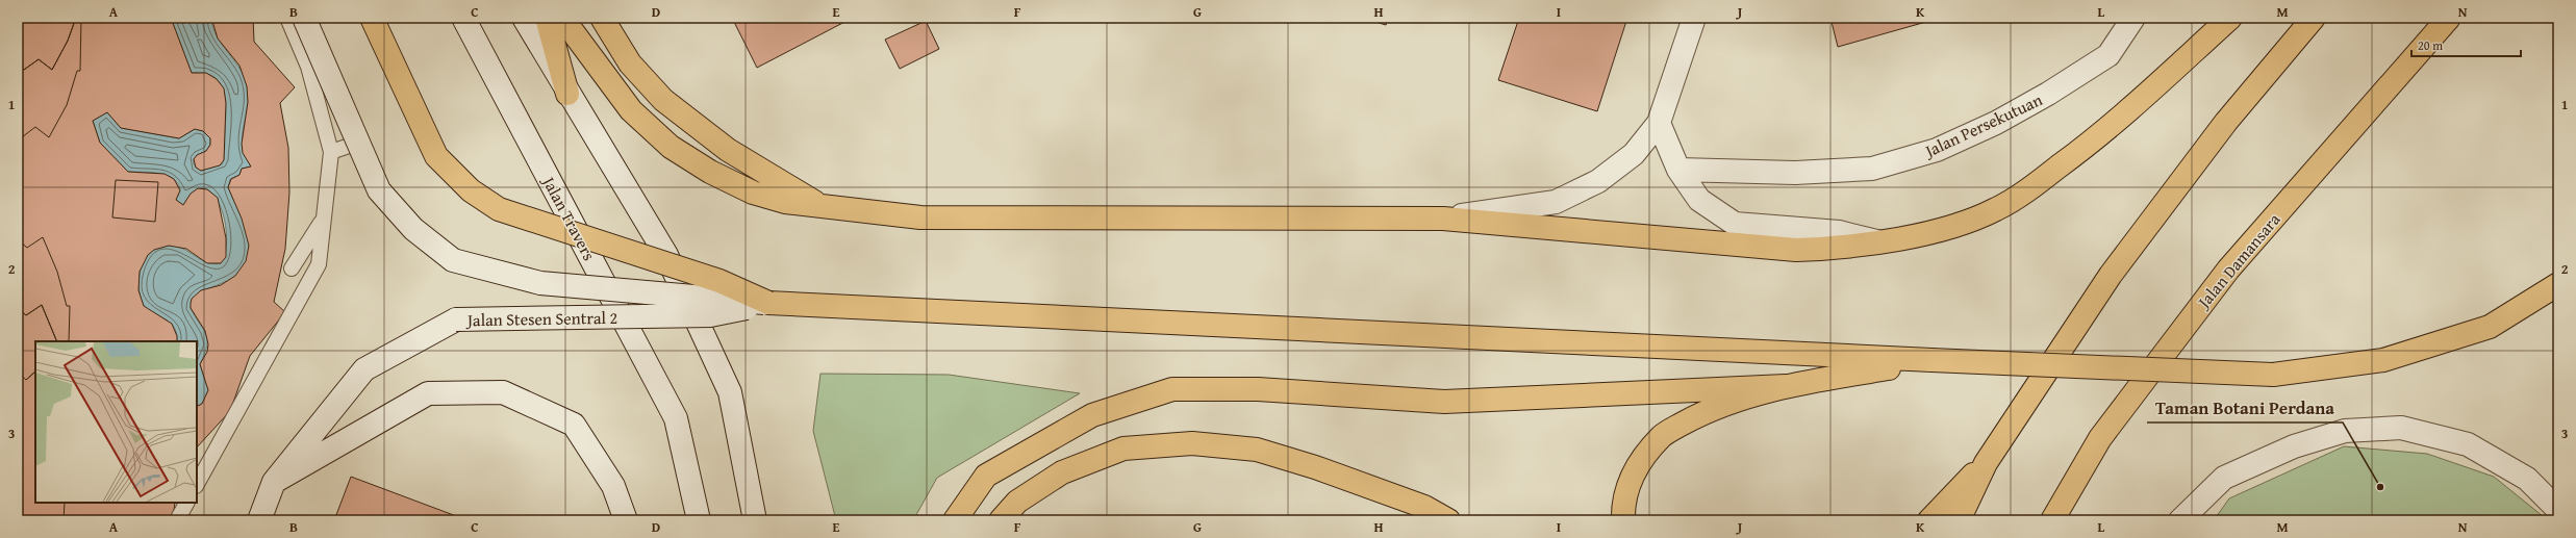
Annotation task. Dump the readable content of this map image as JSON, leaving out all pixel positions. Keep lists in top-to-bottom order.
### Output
{
  "streets": {
    "main road": ["Jalan Damansara"],
    "street": ["Jalan Persekutuan", "Jalan Travers", "Jalan Stesen Sentral 2"]
  },
  "places": ["Taman Botani Perdana"],
  "scale_bar": "20 m",
  "grid": {
    "columns": [
      "A",
      "B",
      "C",
      "D",
      "E",
      "F",
      "G",
      "H",
      "I",
      "J",
      "K",
      "L",
      "M",
      "N"
    ],
    "rows": ["1", "2", "3"]
  }
}
